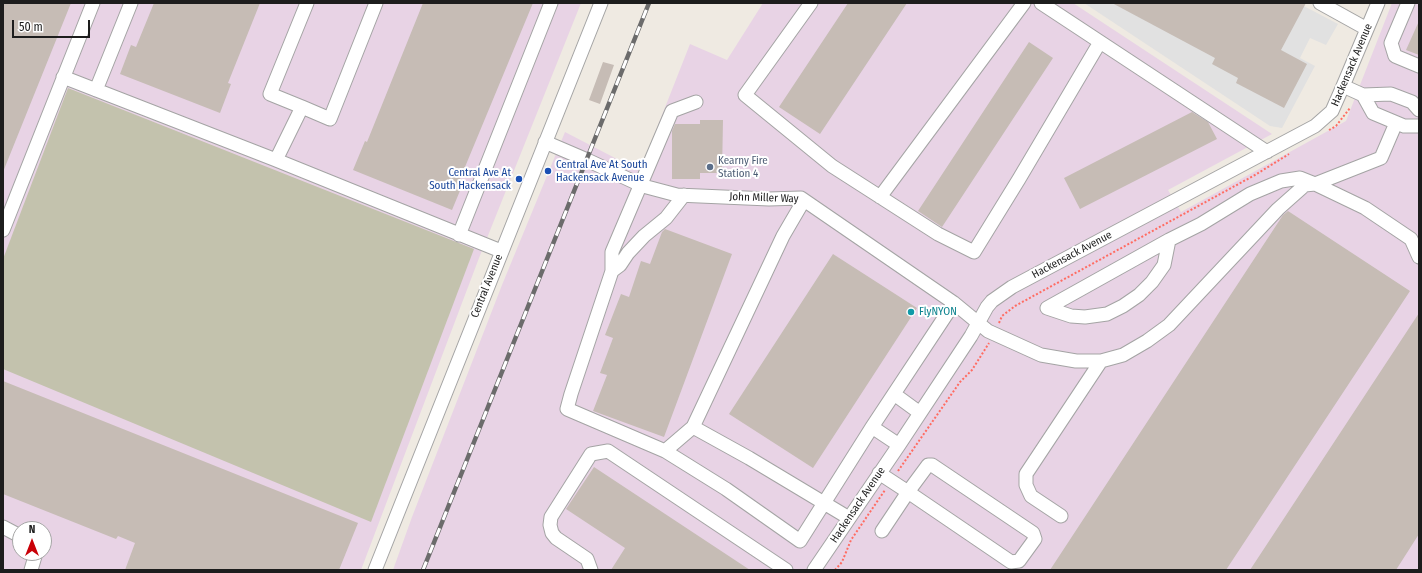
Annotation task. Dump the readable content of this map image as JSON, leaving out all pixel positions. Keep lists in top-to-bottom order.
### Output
{
  "streets": {
    "street": ["Hackensack Avenue", "John Miller Way", "Central Avenue"]
  },
  "crossings": [
    ["Hackensack Avenue", "John Miller Way"],
    ["John Miller Way", "Central Avenue"]
  ],
  "places": [
    "Kearny Fire Station 4",
    "Central Ave At South Hackensack Avenue",
    "Central Ave At South Hackensack",
    "FlyNYON"
  ],
  "scale_bar": "50 m",
  "north": "top"
}
